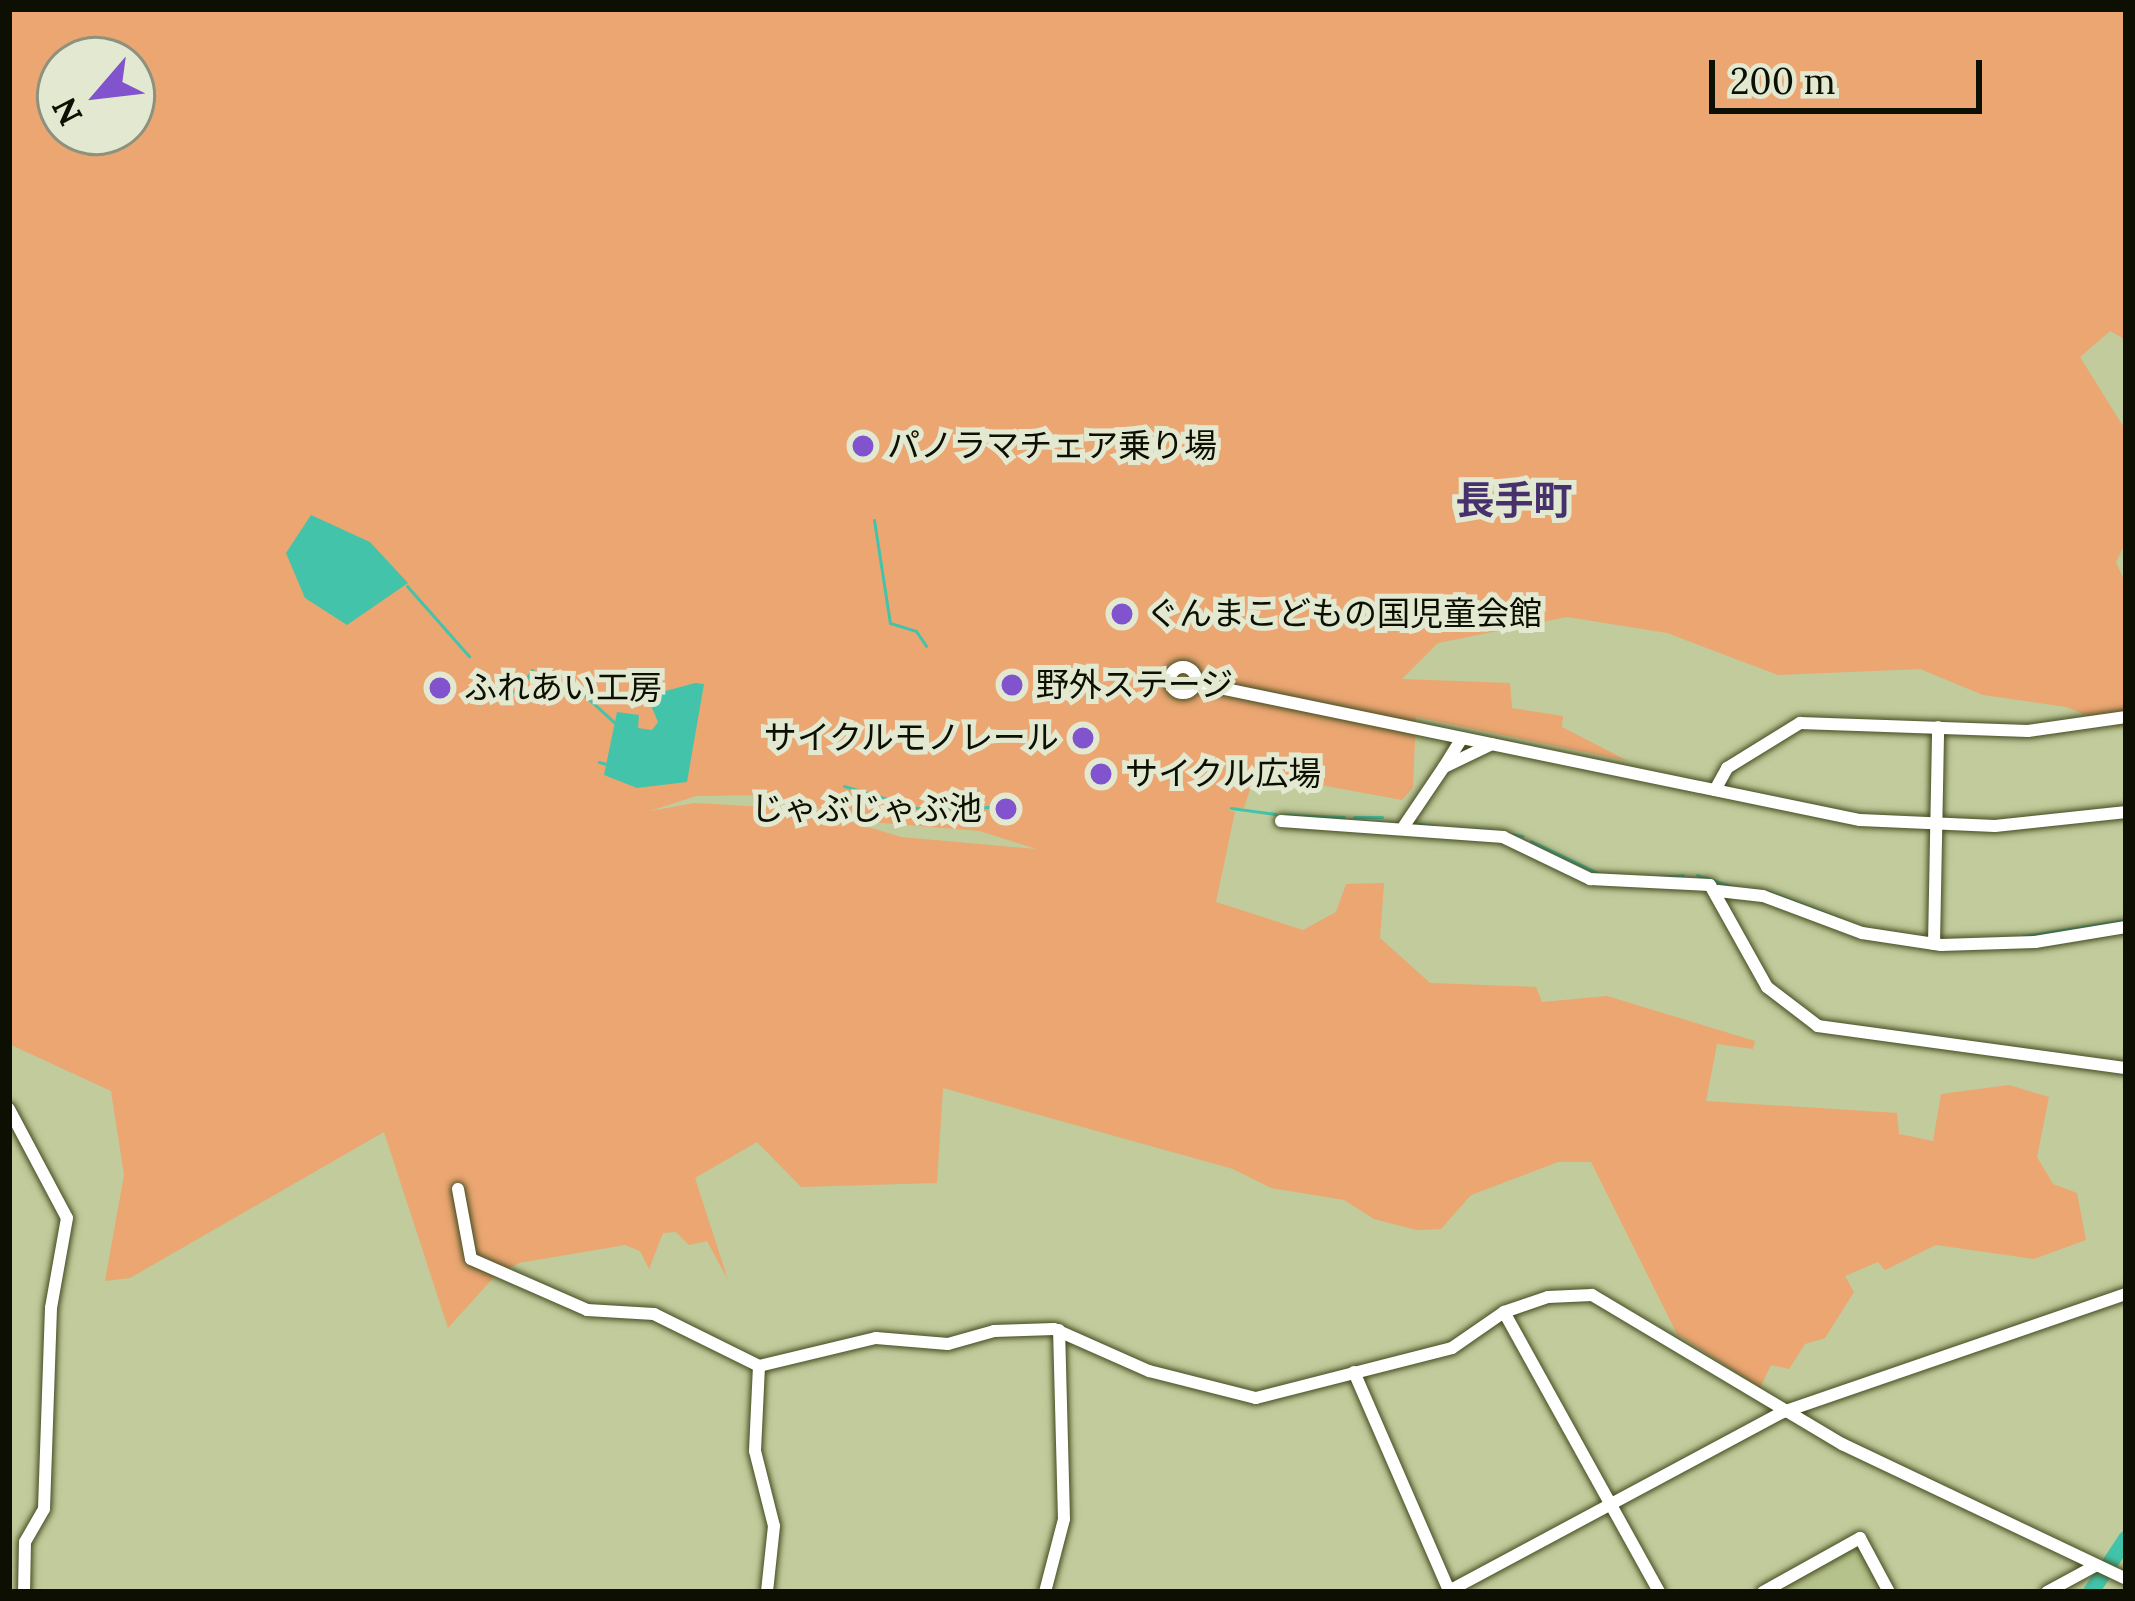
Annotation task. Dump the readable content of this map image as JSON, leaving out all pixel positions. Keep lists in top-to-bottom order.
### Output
{
  "districts": ["長手町"],
  "places": [
    "パノラマチェア乗り場",
    "ぐんまこどもの国児童会館",
    "野外ステージ",
    "ふれあい工房",
    "サイクルモノレール",
    "サイクル広場",
    "じゃぶじゃぶ池"
  ],
  "scale_bar": "200 m",
  "north": "bottom left"
}
